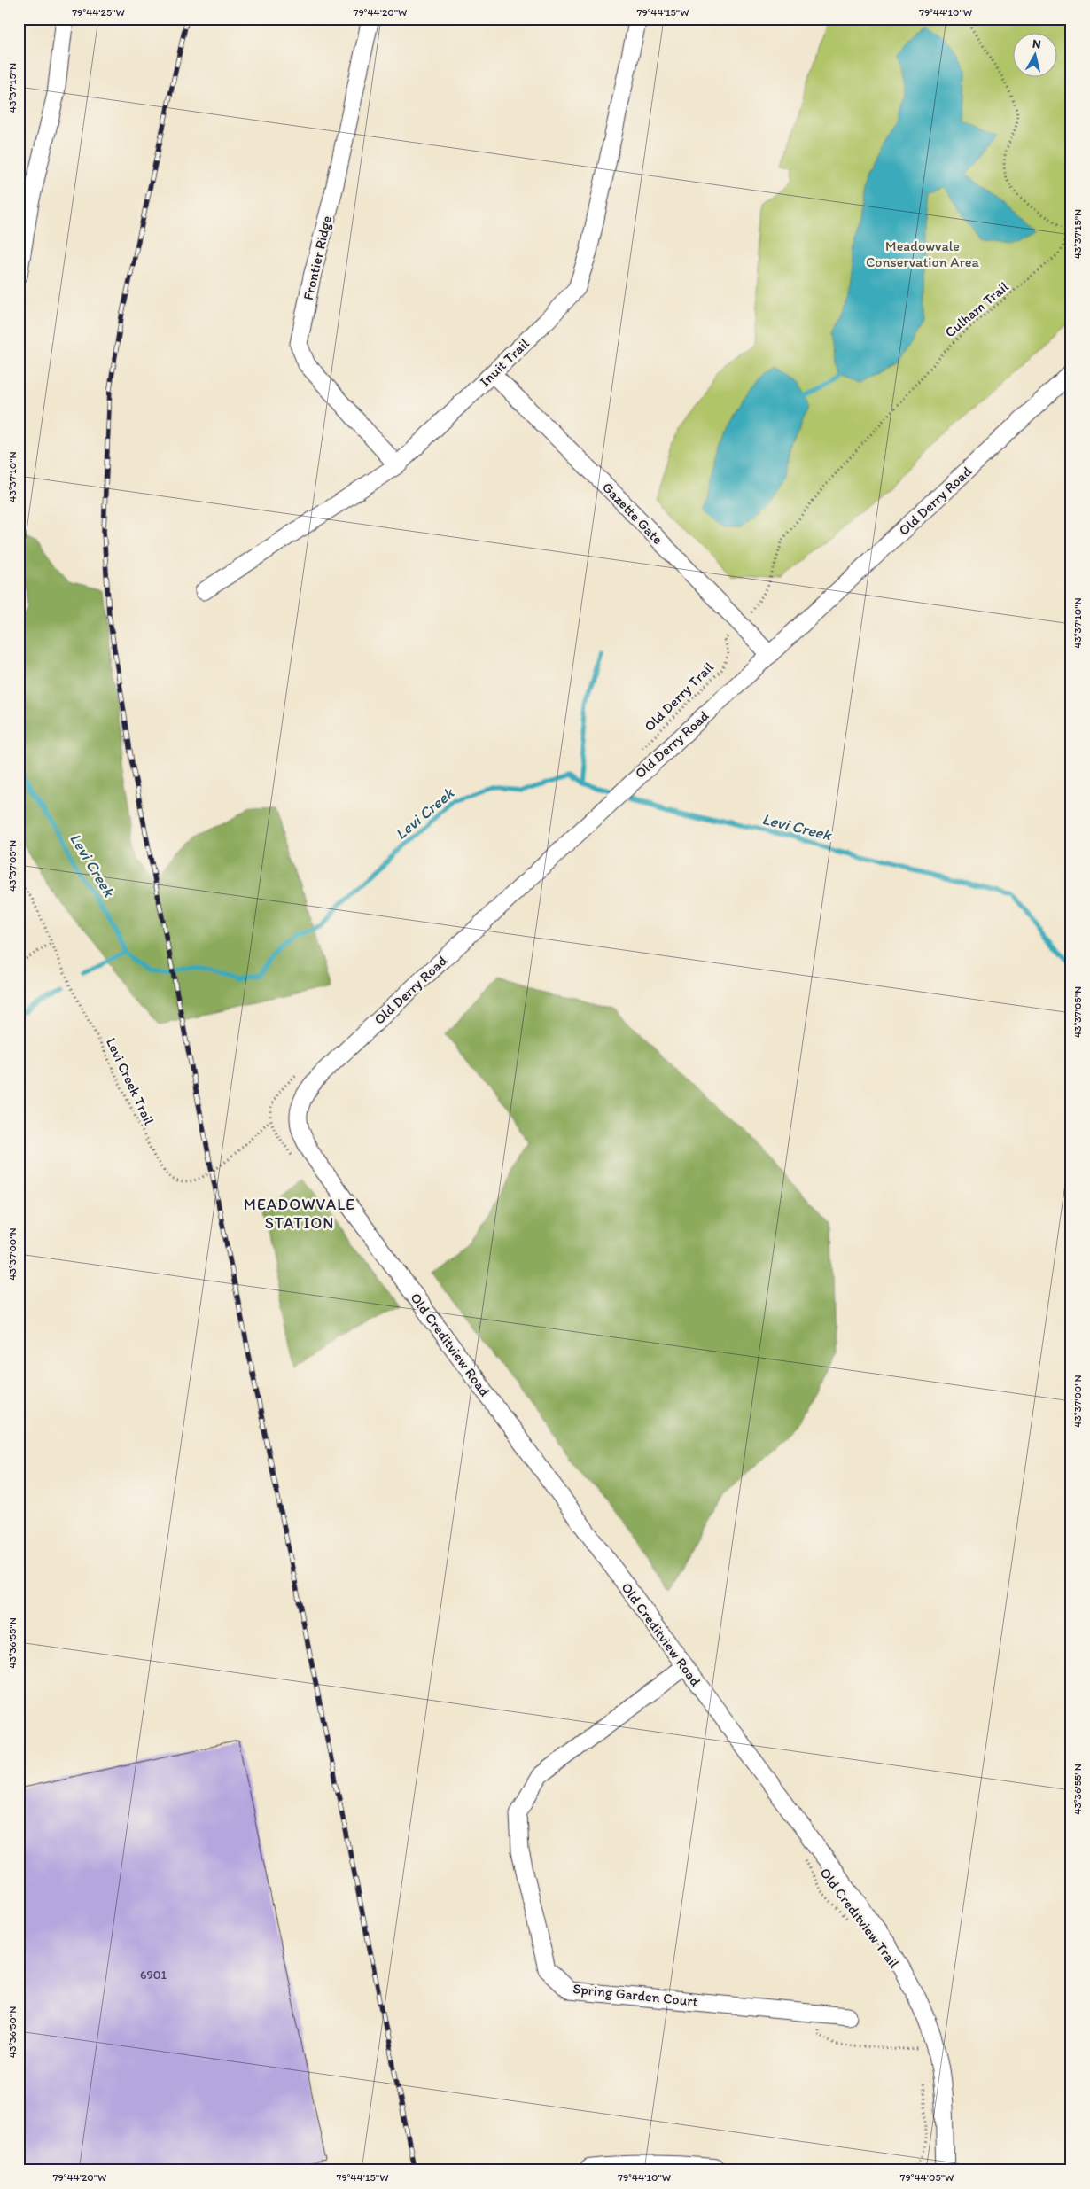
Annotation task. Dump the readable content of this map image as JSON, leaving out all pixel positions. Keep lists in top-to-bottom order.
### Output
{
  "streets": {
    "street": [
      "Frontier Ridge",
      "Inuit Trail",
      "Old Derry Road",
      "Gazette Gate",
      "Old Creditview Road",
      "Spring Garden Court"
    ],
    "path": [
      "Culham Trail",
      "Old Derry Trail",
      "Levi Creek Trail",
      "Old Creditview Trail"
    ]
  },
  "crossings": [
    ["Frontier Ridge", "Inuit Trail"],
    ["Inuit Trail", "Gazette Gate"],
    ["Old Derry Road", "Gazette Gate"],
    ["Old Derry Road", "Old Creditview Road"],
    ["Old Creditview Road", "Spring Garden Court"]
  ],
  "districts": ["MEADOWVALE STATION"],
  "water": ["Levi Creek"],
  "parks": ["Meadowvale Conservation Area"],
  "house_numbers": ["6901"],
  "north": "top",
  "coordinates": [
    "79°44'25\"W",
    "79°44'20\"W",
    "79°44'15\"W",
    "79°44'10\"W",
    "43°37'15\"N",
    "43°37'10\"N",
    "43°37'05\"N",
    "43°37'00\"N",
    "43°36'55\"N",
    "43°36'50\"N",
    "79°44'05\"W"
  ]
}
